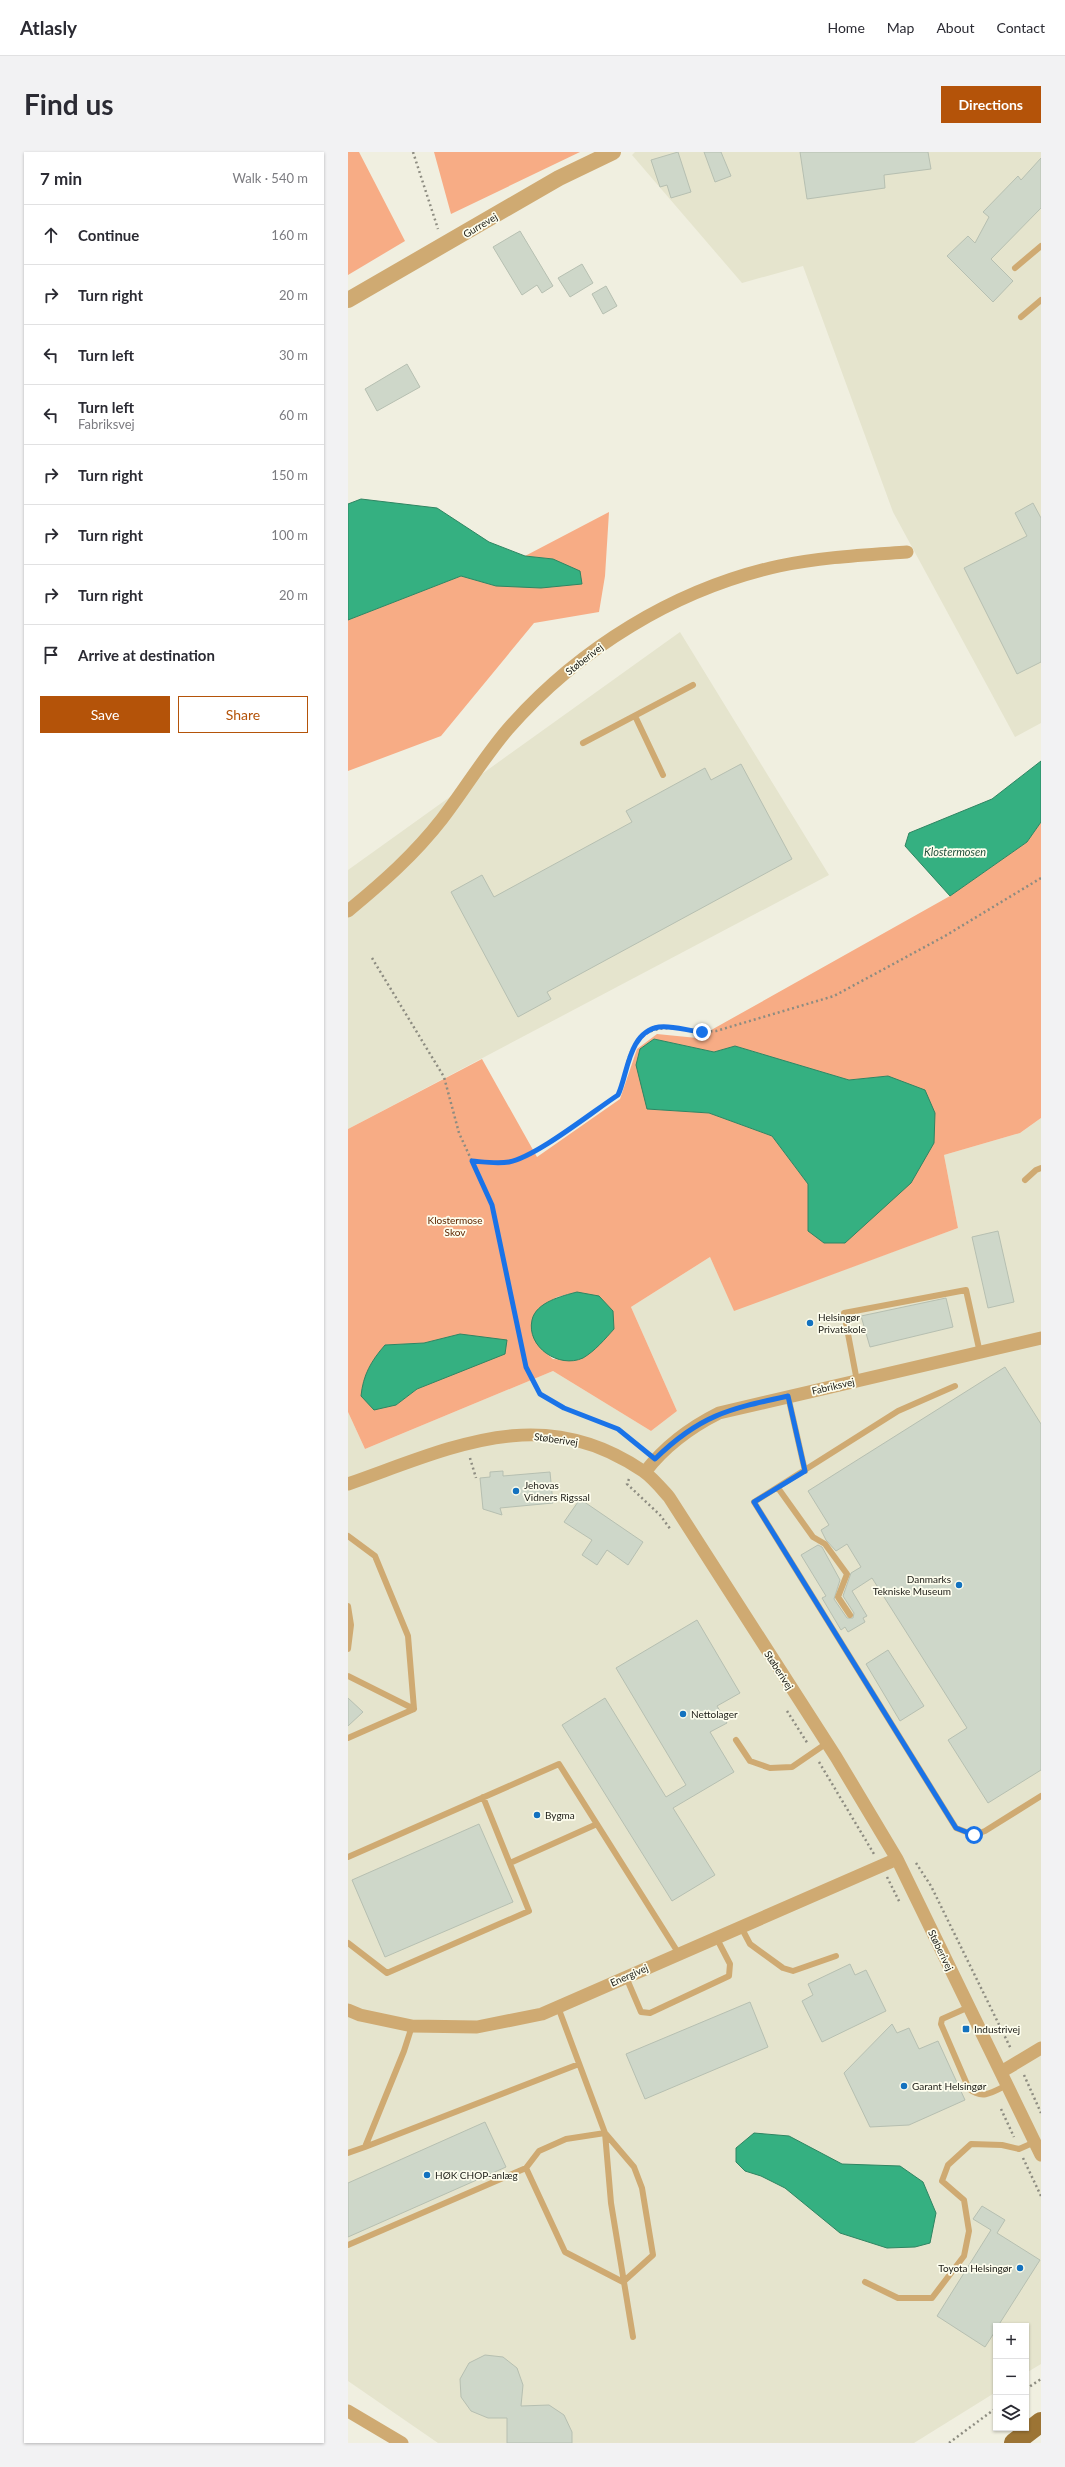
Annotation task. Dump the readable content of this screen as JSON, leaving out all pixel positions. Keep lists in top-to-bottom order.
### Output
{
  "streets": {
    "street": [
      "Gurrevej",
      "Støberivej",
      "Fabriksvej",
      "Energivej"
    ]
  },
  "crossings": [
    ["Støberivej", "Fabriksvej"],
    ["Støberivej", "Energivej"]
  ],
  "water": ["Klostermosen"],
  "parks": ["Klostermose Skov"],
  "places": {
    "other": [
      "Helsingør Privatskole",
      "Jehovas Vidners Rigssal",
      "Danmarks Tekniske Museum",
      "Nettolager",
      "Bygma",
      "Garant Helsingør",
      "HØK CHOP-anlæg",
      "Toyota Helsingør"
    ],
    "transit": ["Industrivej"]
  },
  "page": {
    "header": "Atlasly",
    "nav": [
      "Home",
      "Map",
      "About",
      "Contact"
    ],
    "buttons": [
      "Directions",
      ["Save", "Share"]
    ],
    "title": "Find us",
    "heading": ["7 min", "Walk · 540 m"],
    "list": [
      ["Continue", "160 m"],
      ["Turn right", "20 m"],
      ["Turn left", "30 m"],
      ["Turn left", "Fabriksvej", "60 m"],
      ["Turn right", "150 m"],
      ["Turn right", "100 m"],
      ["Turn right", "20 m"],
      "Arrive at destination"
    ],
    "map_buttons": ["+", "−"]
  }
}
